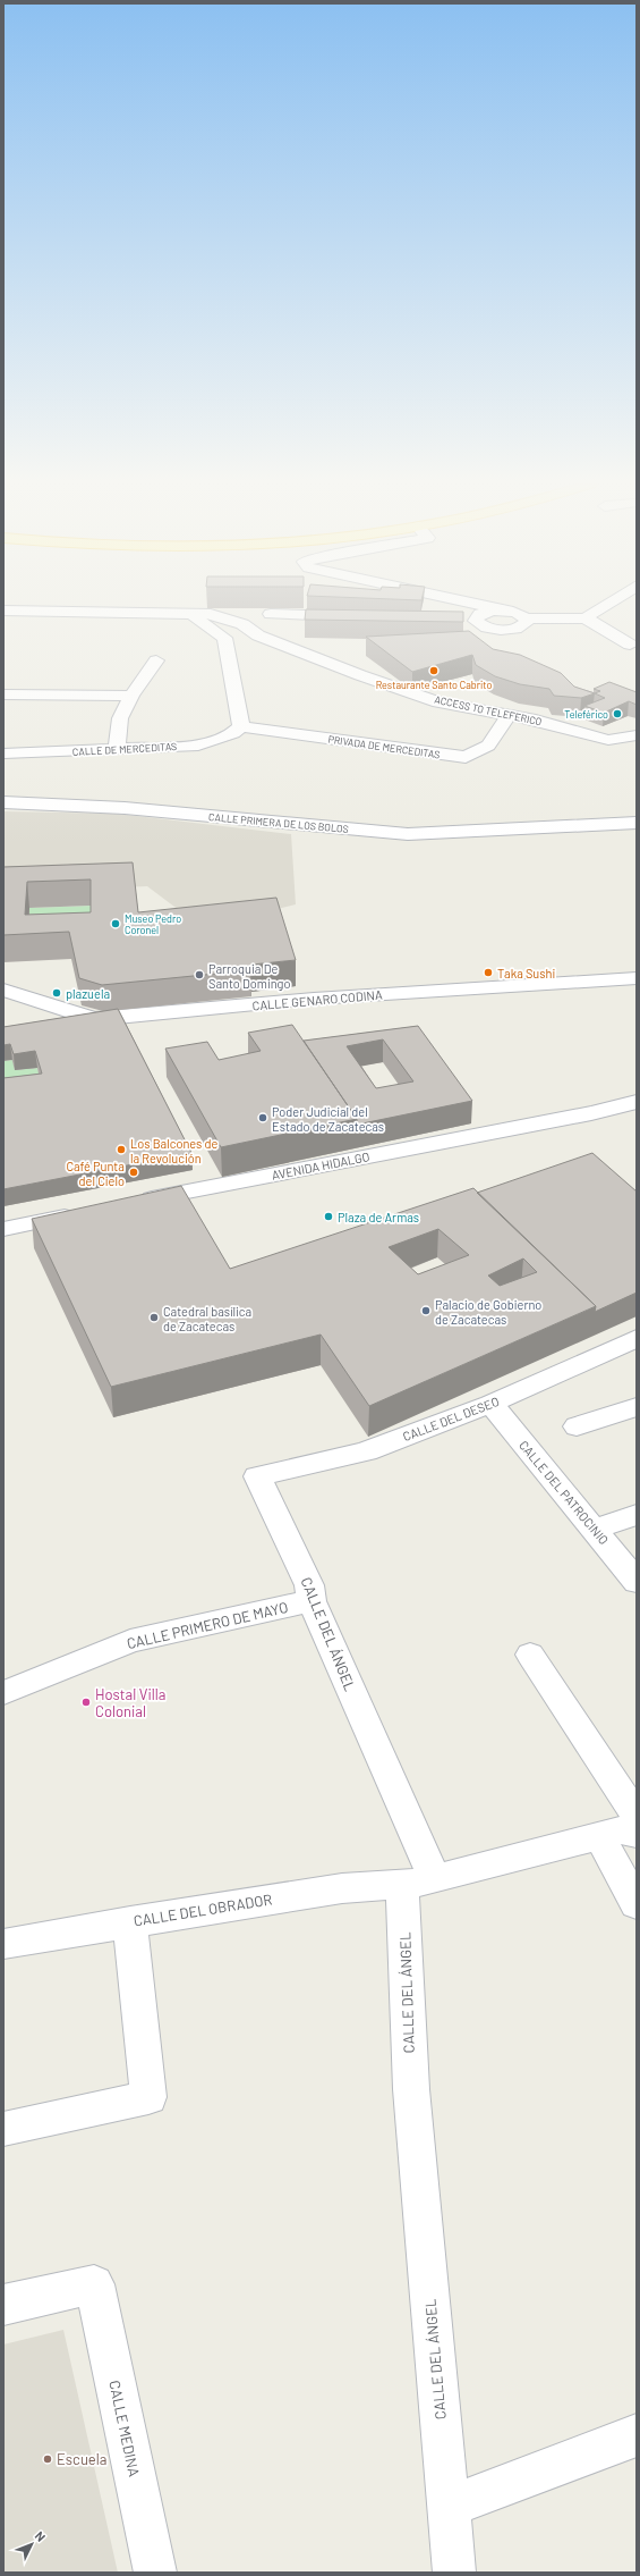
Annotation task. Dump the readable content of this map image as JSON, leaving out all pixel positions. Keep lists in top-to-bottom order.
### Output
{
  "streets": {
    "street": [
      "ACCESS TO TELEFERICO",
      "PRIVADA DE MERCEDITAS",
      "CALLE DE MERCEDITAS",
      "CALLE PRIMERA DE LOS BOLOS",
      "CALLE GENARO CODINA",
      "AVENIDA HIDALGO",
      "CALLE DEL DESEO",
      "CALLE DEL PATROCINIO",
      "CALLE PRIMERO DE MAYO",
      "CALLE DEL ÁNGEL",
      "CALLE DEL OBRADOR",
      "CALLE MEDINA"
    ]
  },
  "crossings": [
    ["ACCESS TO TELEFERICO", "PRIVADA DE MERCEDITAS"],
    ["PRIVADA DE MERCEDITAS", "CALLE DE MERCEDITAS"],
    ["CALLE DEL DESEO", "CALLE DEL PATROCINIO"],
    ["CALLE DEL DESEO", "CALLE DEL ÁNGEL"],
    ["CALLE PRIMERO DE MAYO", "CALLE DEL ÁNGEL"],
    ["CALLE DEL ÁNGEL", "CALLE DEL OBRADOR"]
  ],
  "places": [
    "Restaurante Santo Cabrito",
    "Teleférico",
    "Museo Pedro Coronel",
    "Taka Sushi",
    "Parroquia De Santo Domingo",
    "plazuela",
    "Poder Judicial del Estado de Zacatecas",
    "Los Balcones de la Revolución",
    "Café Punta del Cielo",
    "Plaza de Armas",
    "Palacio de Gobierno de Zacatecas",
    "Catedral basílica de Zacatecas",
    "Hostal Villa Colonial",
    "Escuela"
  ],
  "north": "top right"
}
